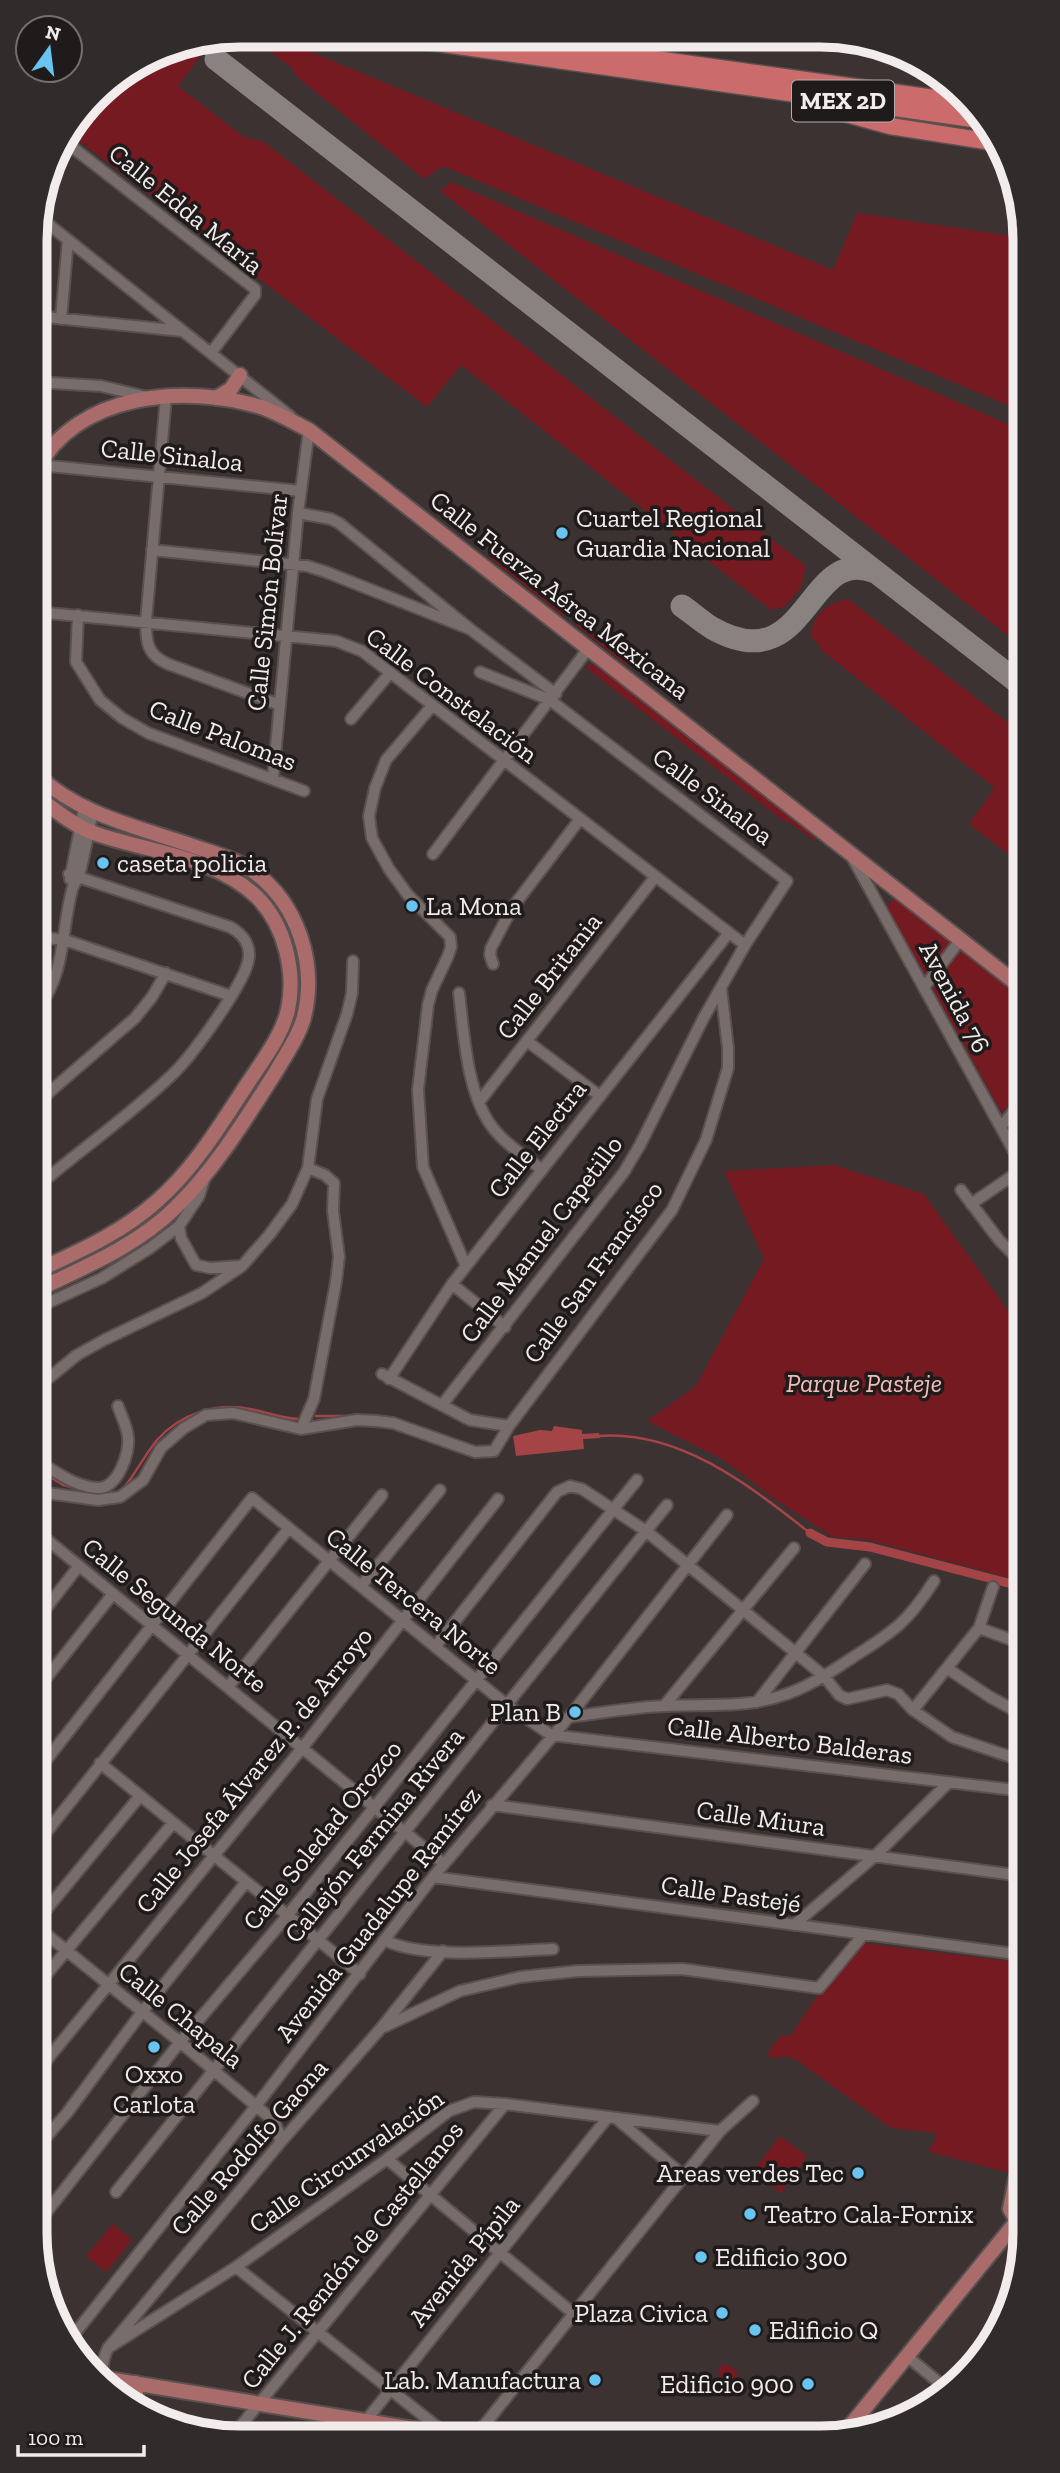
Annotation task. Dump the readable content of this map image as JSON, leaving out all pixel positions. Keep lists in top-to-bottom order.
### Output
{
  "streets": {
    "highway": ["MEX 2D"],
    "main road": ["Calle Fuerza Aérea Mexicana"],
    "street": [
      "Calle Edda María",
      "Calle Sinaloa",
      "Calle Simón Bolívar",
      "Calle Constelación",
      "Calle Palomas",
      "Calle Britania",
      "Avenida 76",
      "Calle Electra",
      "Calle Manuel Capetillo",
      "Calle San Francisco",
      "Calle Tercera Norte",
      "Calle Segunda Norte",
      "Calle Alberto Balderas",
      "Calle Josefa Álvarez P. de Arroyo",
      "Calle Miura",
      "Calle Soledad Orozco",
      "Callejón Fermina Rivera",
      "Calle Pastejé",
      "Avenida Guadalupe Ramírez",
      "Calle Chapala",
      "Calle Rodolfo Gaona",
      "Calle Circunvalación",
      "Calle J. Rendón de Castellanos",
      "Avenida Pípila"
    ]
  },
  "crossings": [
    ["Calle Sinaloa", "Calle Simón Bolívar"],
    ["Calle Sinaloa", "Calle Constelación"],
    ["Calle Sinaloa", "Calle Manuel Capetillo"],
    ["Calle Fuerza Aérea Mexicana", "Calle Simón Bolívar"],
    ["Calle Fuerza Aérea Mexicana", "Avenida 76"],
    ["Calle Simón Bolívar", "Calle Constelación"],
    ["Calle Simón Bolívar", "Calle Palomas"],
    ["Calle Constelación", "Calle Palomas"],
    ["Calle Constelación", "Calle Britania"],
    ["Calle Constelación", "Calle Electra"],
    ["Calle Constelación", "Calle Manuel Capetillo"],
    ["Calle Electra", "Calle Manuel Capetillo"],
    ["Calle Manuel Capetillo", "Calle San Francisco"],
    ["Calle Tercera Norte", "Calle Segunda Norte"],
    ["Calle Tercera Norte", "Calle Alberto Balderas"],
    ["Calle Tercera Norte", "Calle Josefa Álvarez P. de Arroyo"],
    ["Calle Tercera Norte", "Calle Soledad Orozco"],
    ["Calle Tercera Norte", "Callejón Fermina Rivera"],
    ["Calle Tercera Norte", "Avenida Guadalupe Ramírez"],
    ["Calle Segunda Norte", "Calle Josefa Álvarez P. de Arroyo"],
    ["Calle Segunda Norte", "Calle Soledad Orozco"],
    ["Calle Segunda Norte", "Callejón Fermina Rivera"],
    ["Calle Segunda Norte", "Avenida Guadalupe Ramírez"],
    ["Calle Alberto Balderas", "Avenida Guadalupe Ramírez"],
    ["Calle Josefa Álvarez P. de Arroyo", "Calle Chapala"],
    ["Calle Miura", "Avenida Guadalupe Ramírez"],
    ["Calle Soledad Orozco", "Calle Chapala"],
    ["Callejón Fermina Rivera", "Calle Chapala"],
    ["Calle Pastejé", "Avenida Guadalupe Ramírez"],
    ["Avenida Guadalupe Ramírez", "Calle Chapala"],
    ["Calle Chapala", "Calle Rodolfo Gaona"],
    ["Calle Rodolfo Gaona", "Calle Circunvalación"],
    ["Calle Circunvalación", "Calle J. Rendón de Castellanos"],
    ["Calle Circunvalación", "Avenida Pípila"]
  ],
  "parks": ["Parque Pasteje"],
  "places": [
    "Cuartel Regional Guardia Nacional",
    "caseta policia",
    "La Mona",
    "Plan B",
    "Oxxo Carlota",
    "Areas verdes Tec",
    "Teatro Cala-Fornix",
    "Edificio 300",
    "Plaza Civica",
    "Edificio Q",
    "Lab. Manufactura",
    "Edificio 900"
  ],
  "scale_bar": "100 m",
  "north": "top"
}
